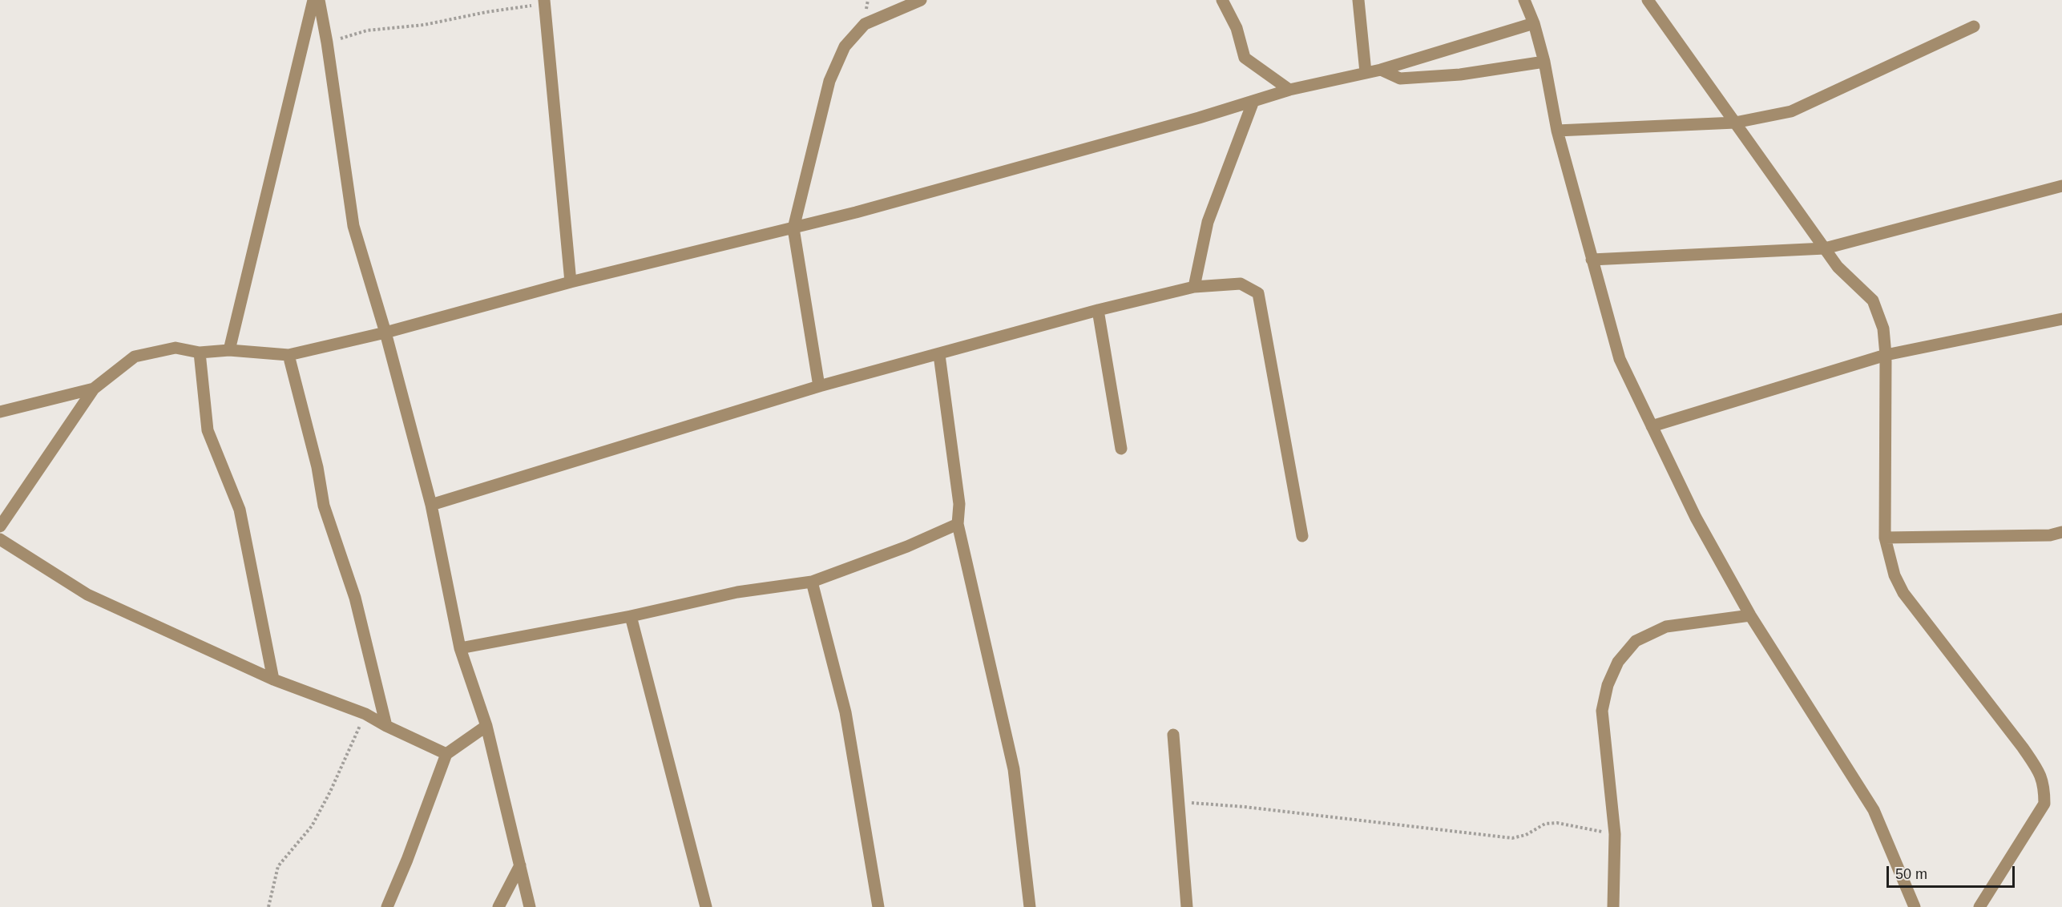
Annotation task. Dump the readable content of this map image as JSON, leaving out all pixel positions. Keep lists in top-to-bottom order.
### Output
{
  "scale_bar": "50 m"
}
